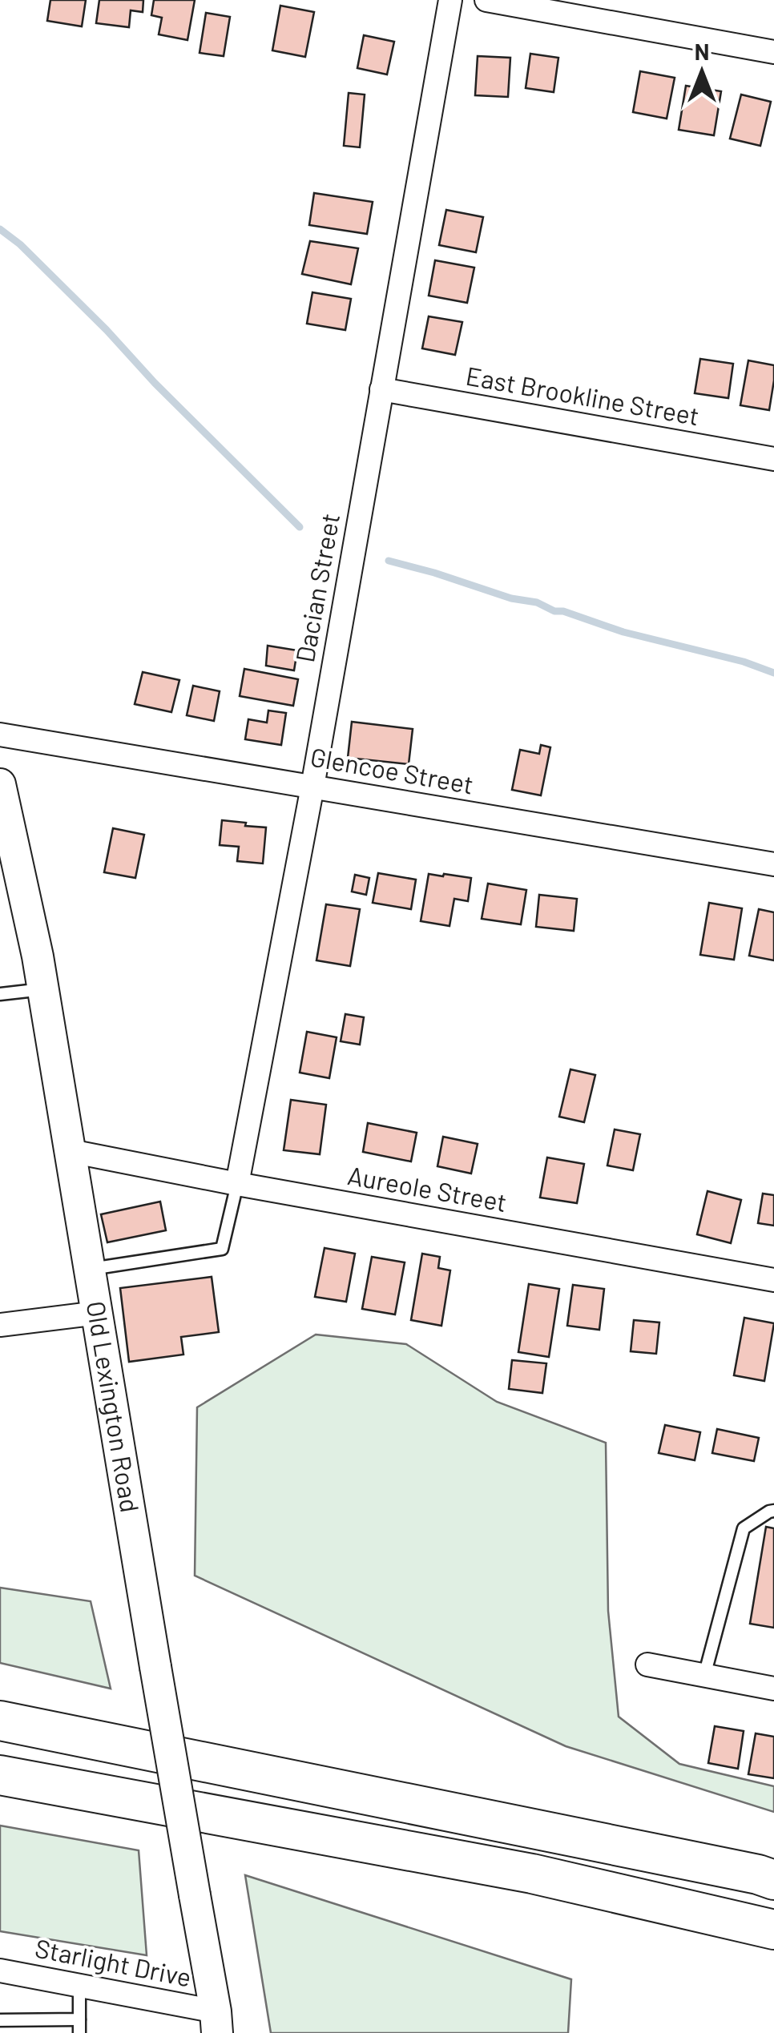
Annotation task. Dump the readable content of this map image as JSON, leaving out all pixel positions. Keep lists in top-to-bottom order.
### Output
{
  "streets": {
    "main road": ["Old Lexington Road"],
    "street": [
      "East Brookline Street",
      "Dacian Street",
      "Glencoe Street",
      "Aureole Street",
      "Starlight Drive"
    ]
  },
  "crossings": [
    ["East Brookline Street", "Dacian Street"],
    ["Dacian Street", "Glencoe Street"],
    ["Dacian Street", "Aureole Street"],
    ["Aureole Street", "Old Lexington Road"],
    ["Old Lexington Road", "Starlight Drive"]
  ],
  "north": "top"
}
